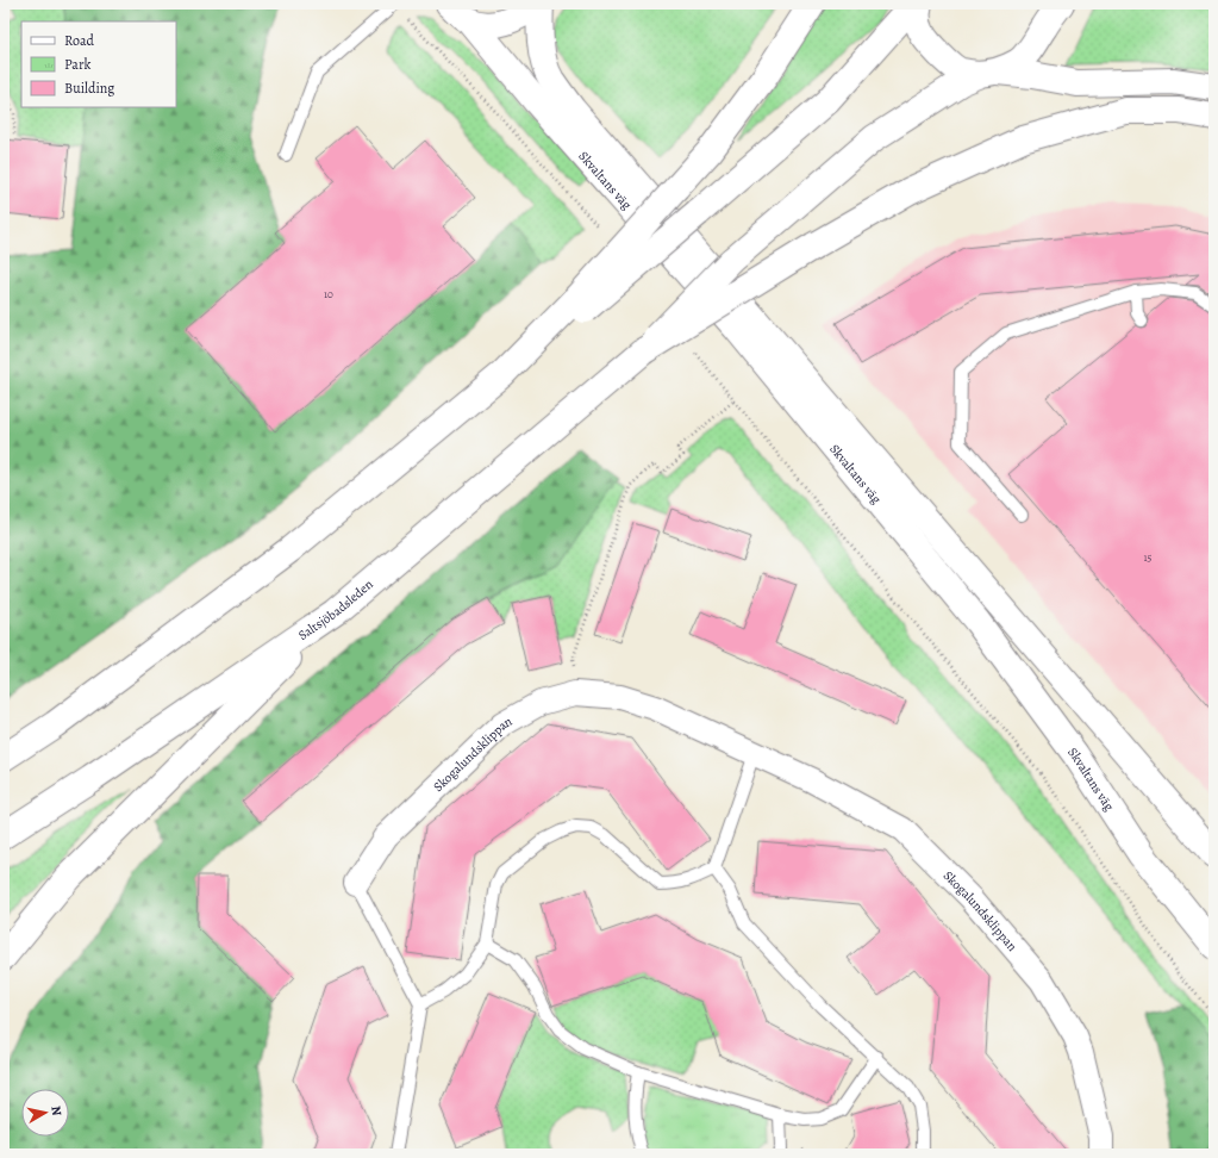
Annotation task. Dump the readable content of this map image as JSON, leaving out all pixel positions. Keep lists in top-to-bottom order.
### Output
{
  "streets": {
    "main road": ["Skvaltans väg", "Saltsjöbadsleden"],
    "street": ["Skogalundsklippan"]
  },
  "house_numbers": ["10", "15"],
  "legend": ["Road", "Park", "Building"],
  "north": "right"
}
